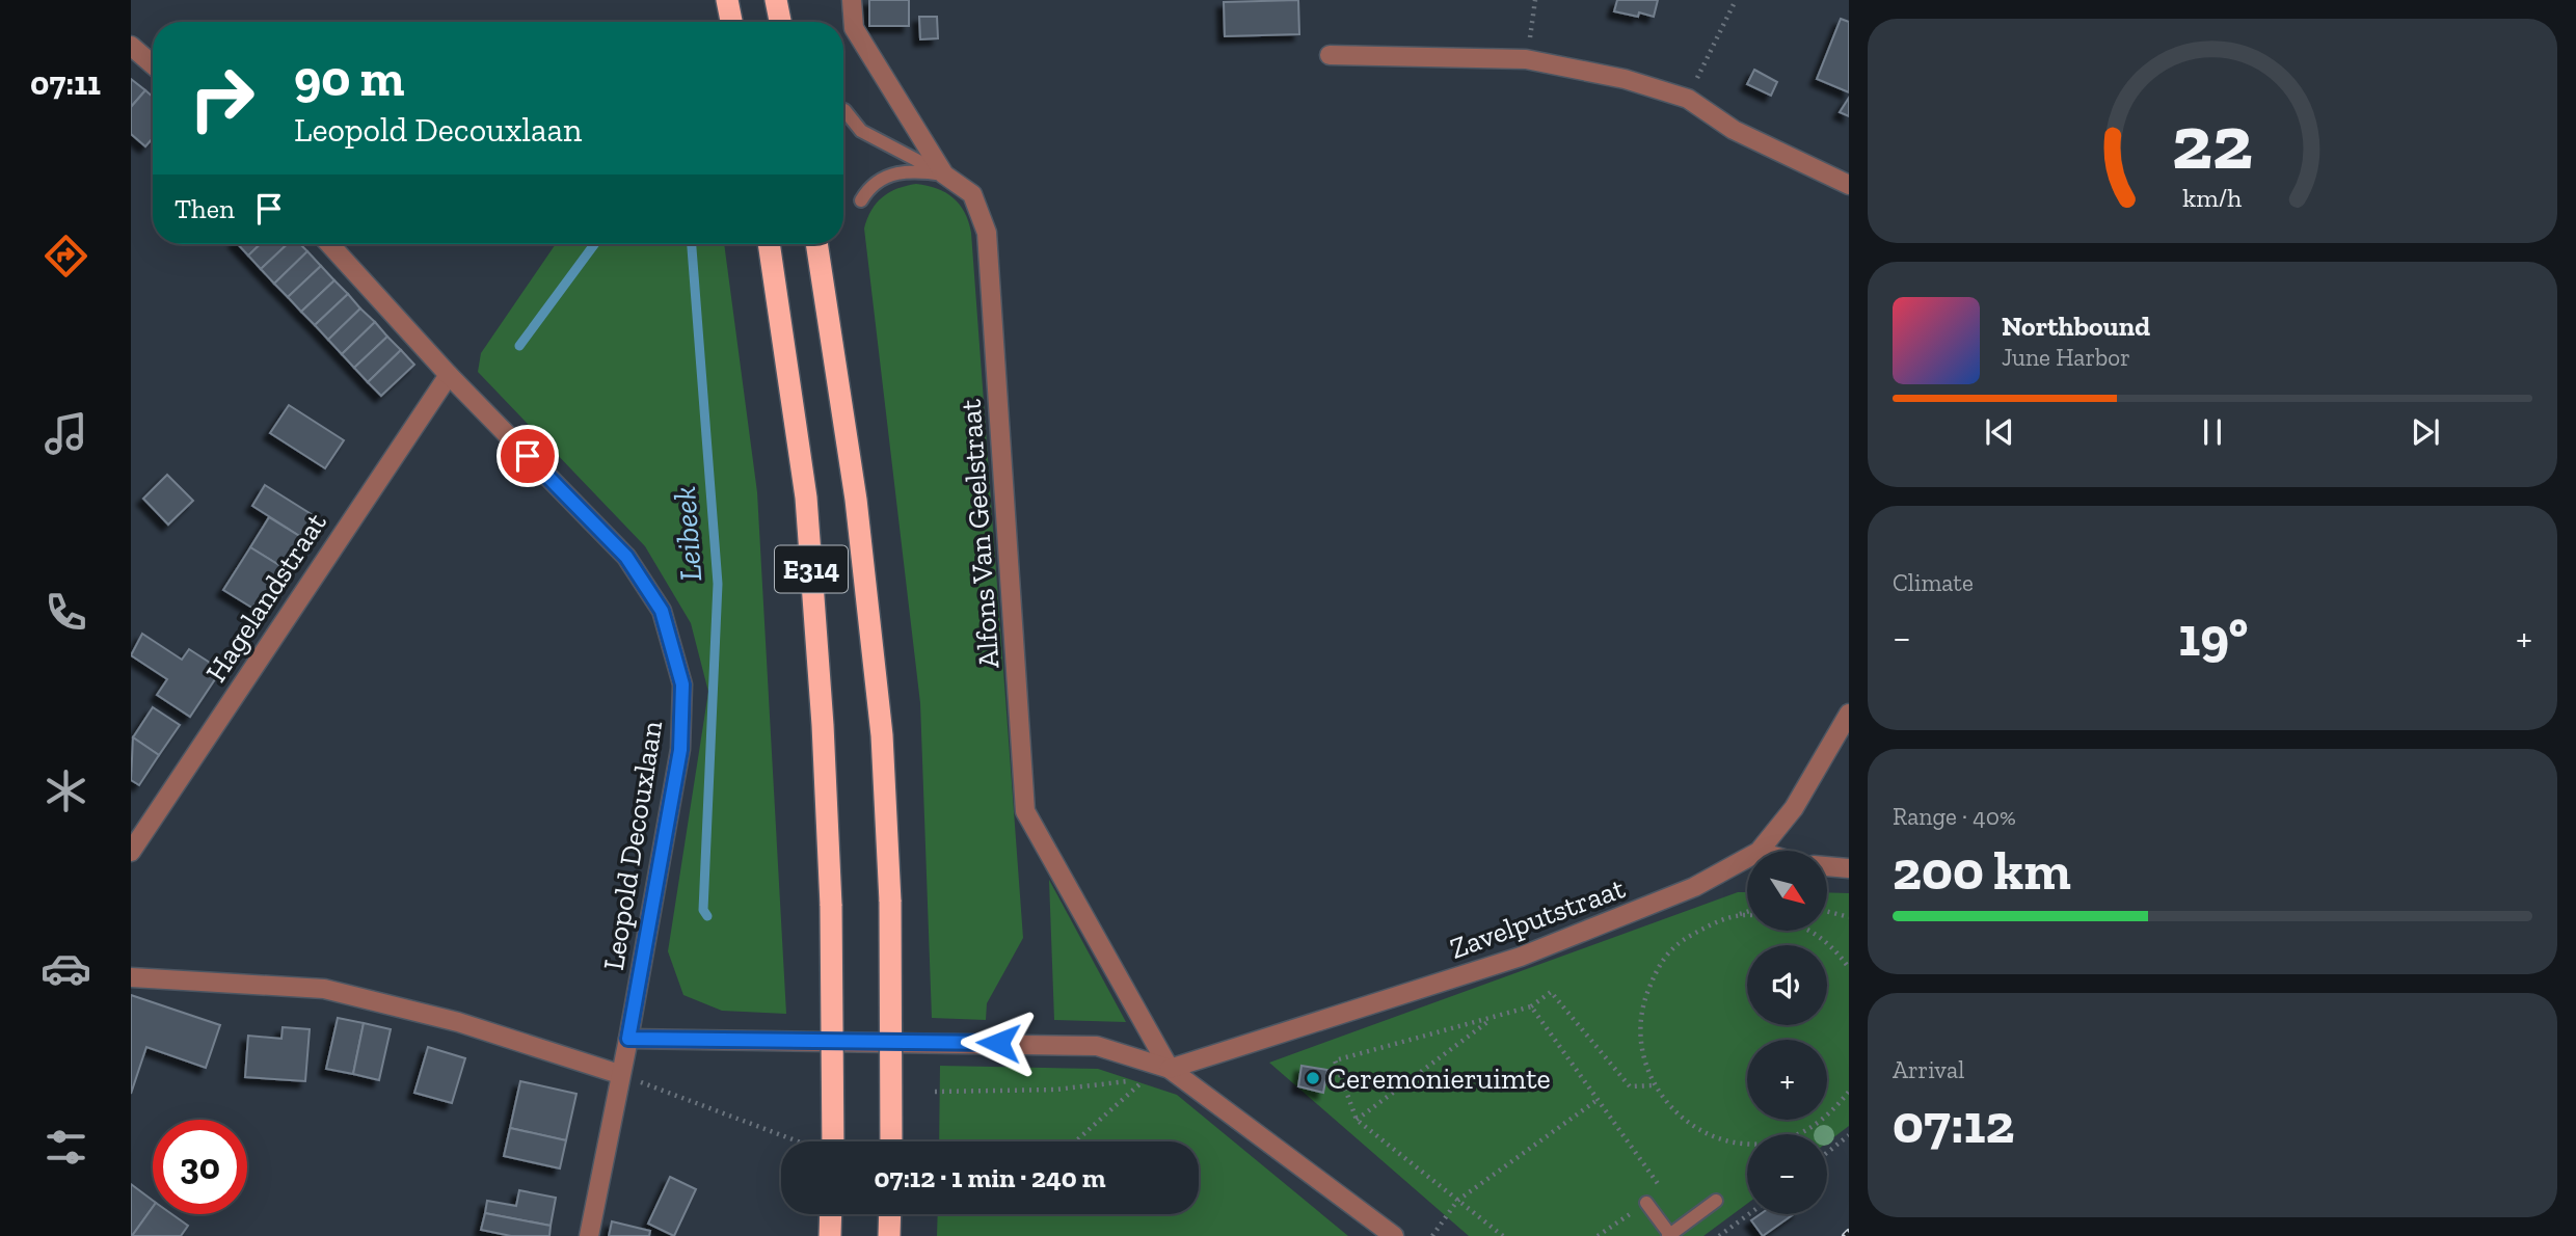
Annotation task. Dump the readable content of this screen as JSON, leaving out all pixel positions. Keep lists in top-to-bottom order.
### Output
{
  "streets": {
    "highway": ["E314"],
    "street": [
      "Alfons Van Geelstraat",
      "Hagelandstraat",
      "Leopold Decouxlaan",
      "Zavelputstraat"
    ]
  },
  "crossings": [
    ["Alfons Van Geelstraat", "Zavelputstraat"],
    ["Hagelandstraat", "Leopold Decouxlaan"]
  ],
  "water": ["Leibeek"],
  "places": ["Ceremonieruimte"],
  "north": "bottom right",
  "page": {
    "tabs": "07:11",
    "turn": ["90 m", "Leopold Decouxlaan"],
    "then": "Then",
    "song": ["Northbound", "June Harbor"],
    "tile": [
      "Climate",
      ["Range · 40%", "200 km"],
      ["Arrival", "07:12"]
    ],
    "heat": ["−", "19°", "+"],
    "map_buttons": ["+", "−"],
    "limit": "30",
    "trip": "07:12 · 1 min · 240 m",
    "gauge": ["22", "km/h"]
  }
}
